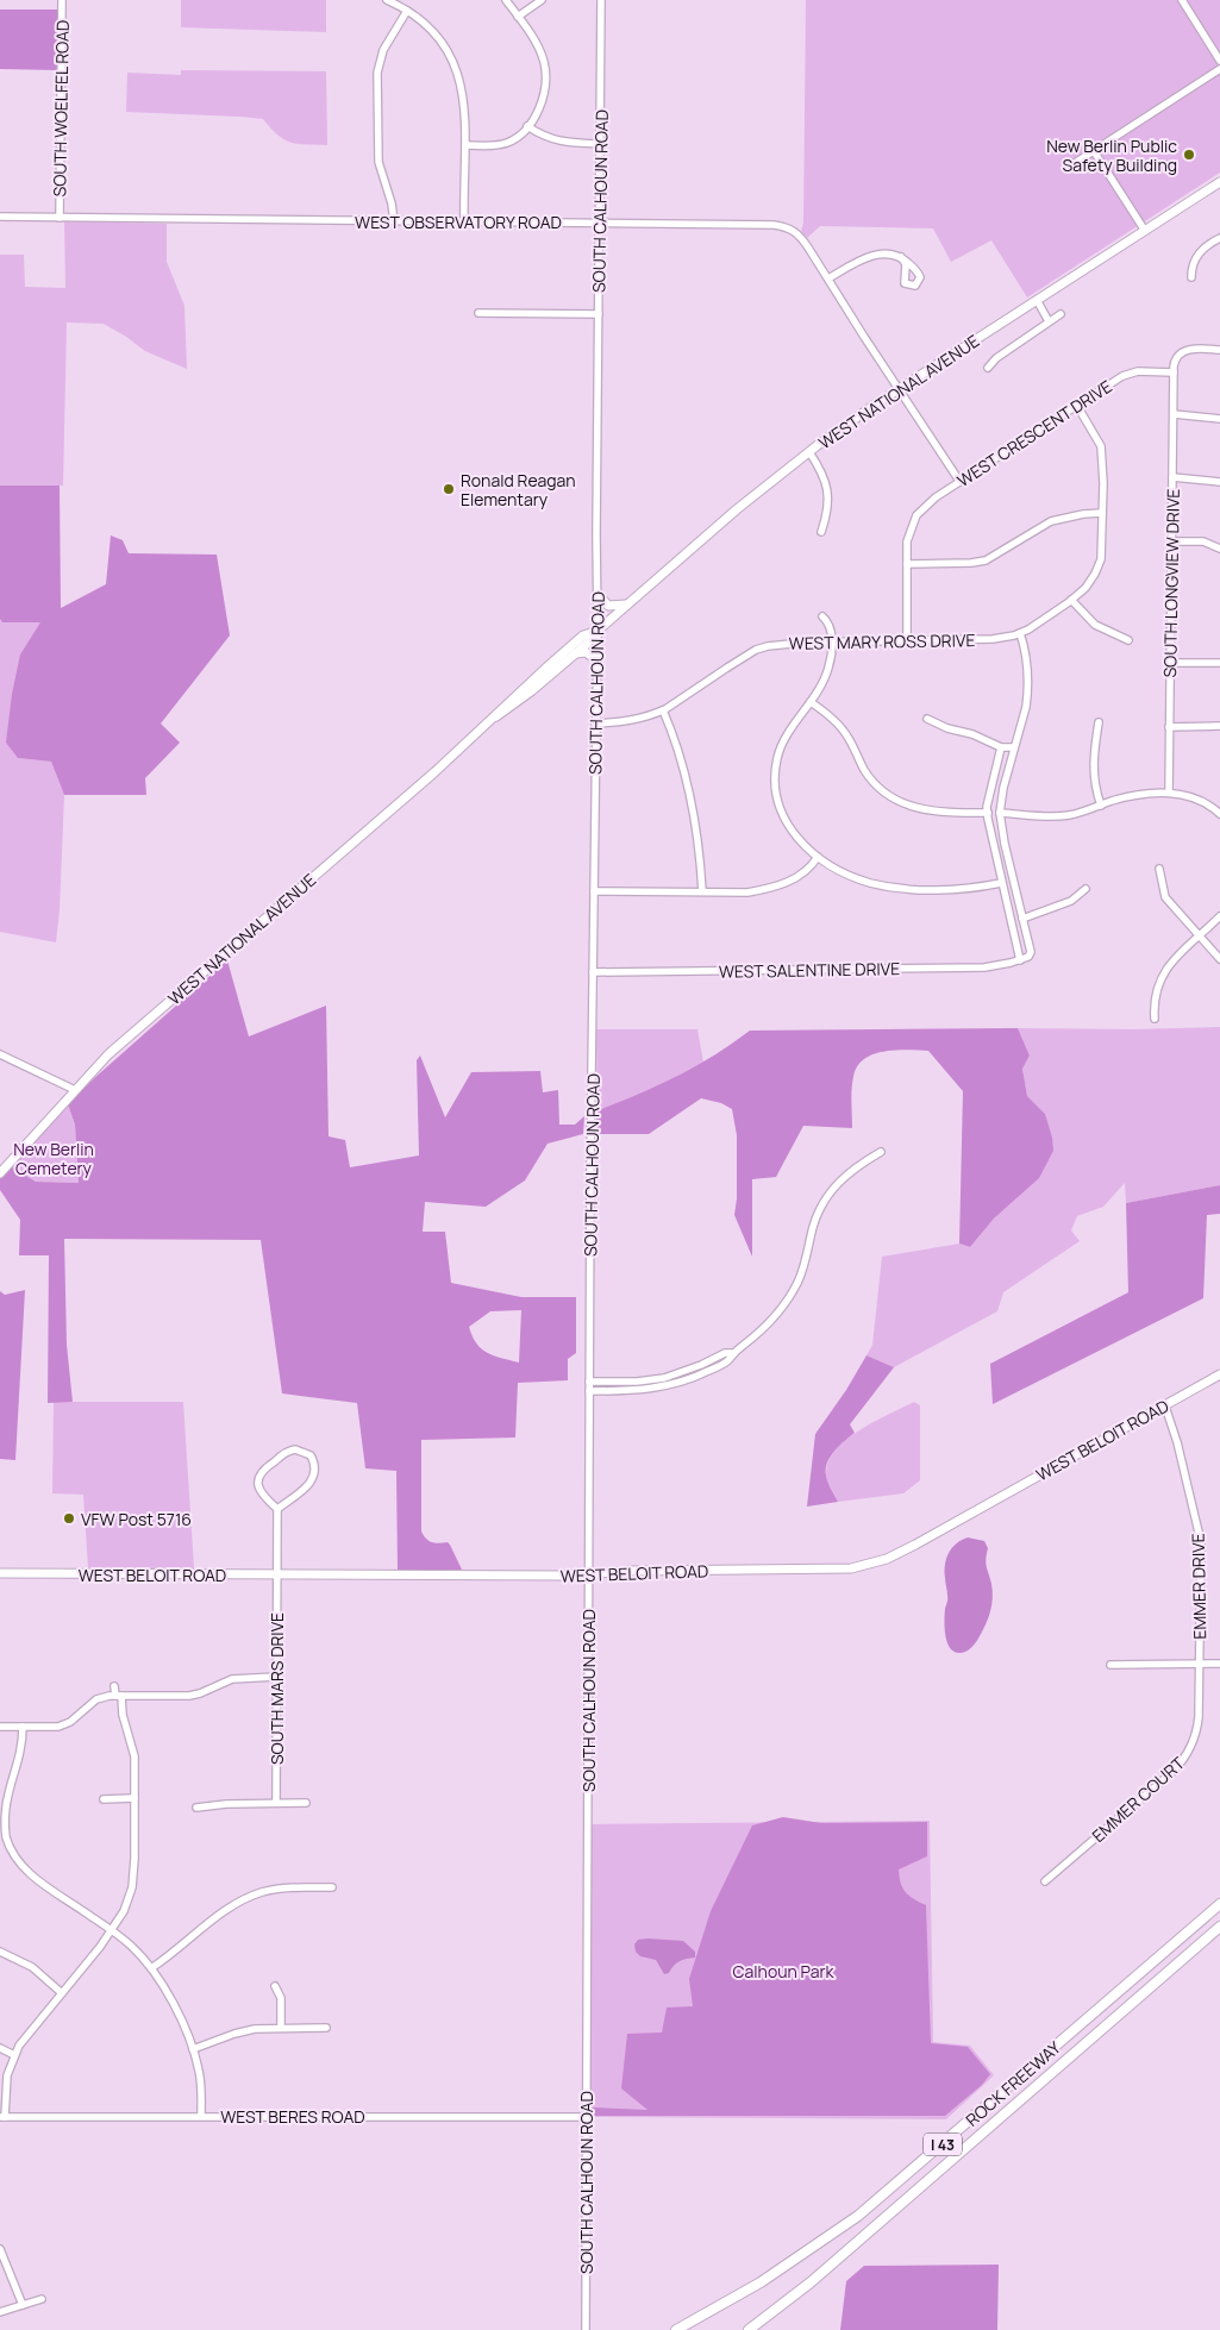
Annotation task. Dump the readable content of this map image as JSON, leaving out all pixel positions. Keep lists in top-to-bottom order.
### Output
{
  "streets": {
    "highway": ["ROCK FREEWAY", "I 43"],
    "main road": ["WEST NATIONAL AVENUE", "WEST BELOIT ROAD"],
    "street": [
      "SOUTH WOELFEL ROAD",
      "SOUTH CALHOUN ROAD",
      "WEST OBSERVATORY ROAD",
      "WEST CRESCENT DRIVE",
      "SOUTH LONGVIEW DRIVE",
      "WEST MARY ROSS DRIVE",
      "WEST SALENTINE DRIVE",
      "EMMER DRIVE",
      "SOUTH MARS DRIVE",
      "EMMER COURT",
      "WEST BERES ROAD"
    ]
  },
  "crossings": [
    ["SOUTH WOELFEL ROAD", "WEST OBSERVATORY ROAD"],
    ["SOUTH CALHOUN ROAD", "WEST OBSERVATORY ROAD"],
    ["SOUTH CALHOUN ROAD", "WEST NATIONAL AVENUE"],
    ["SOUTH CALHOUN ROAD", "WEST MARY ROSS DRIVE"],
    ["SOUTH CALHOUN ROAD", "WEST SALENTINE DRIVE"],
    ["SOUTH CALHOUN ROAD", "WEST BELOIT ROAD"],
    ["SOUTH CALHOUN ROAD", "WEST BERES ROAD"],
    ["WEST OBSERVATORY ROAD", "WEST NATIONAL AVENUE"],
    ["WEST OBSERVATORY ROAD", "WEST CRESCENT DRIVE"],
    ["WEST CRESCENT DRIVE", "SOUTH LONGVIEW DRIVE"],
    ["WEST CRESCENT DRIVE", "WEST MARY ROSS DRIVE"],
    ["WEST BELOIT ROAD", "EMMER DRIVE"],
    ["WEST BELOIT ROAD", "SOUTH MARS DRIVE"],
    ["EMMER DRIVE", "EMMER COURT"]
  ],
  "parks": ["New Berlin Cemetery", "Calhoun Park"],
  "places": ["New Berlin Public Safety Building", "Ronald Reagan Elementary", "VFW Post 5716"]
}
